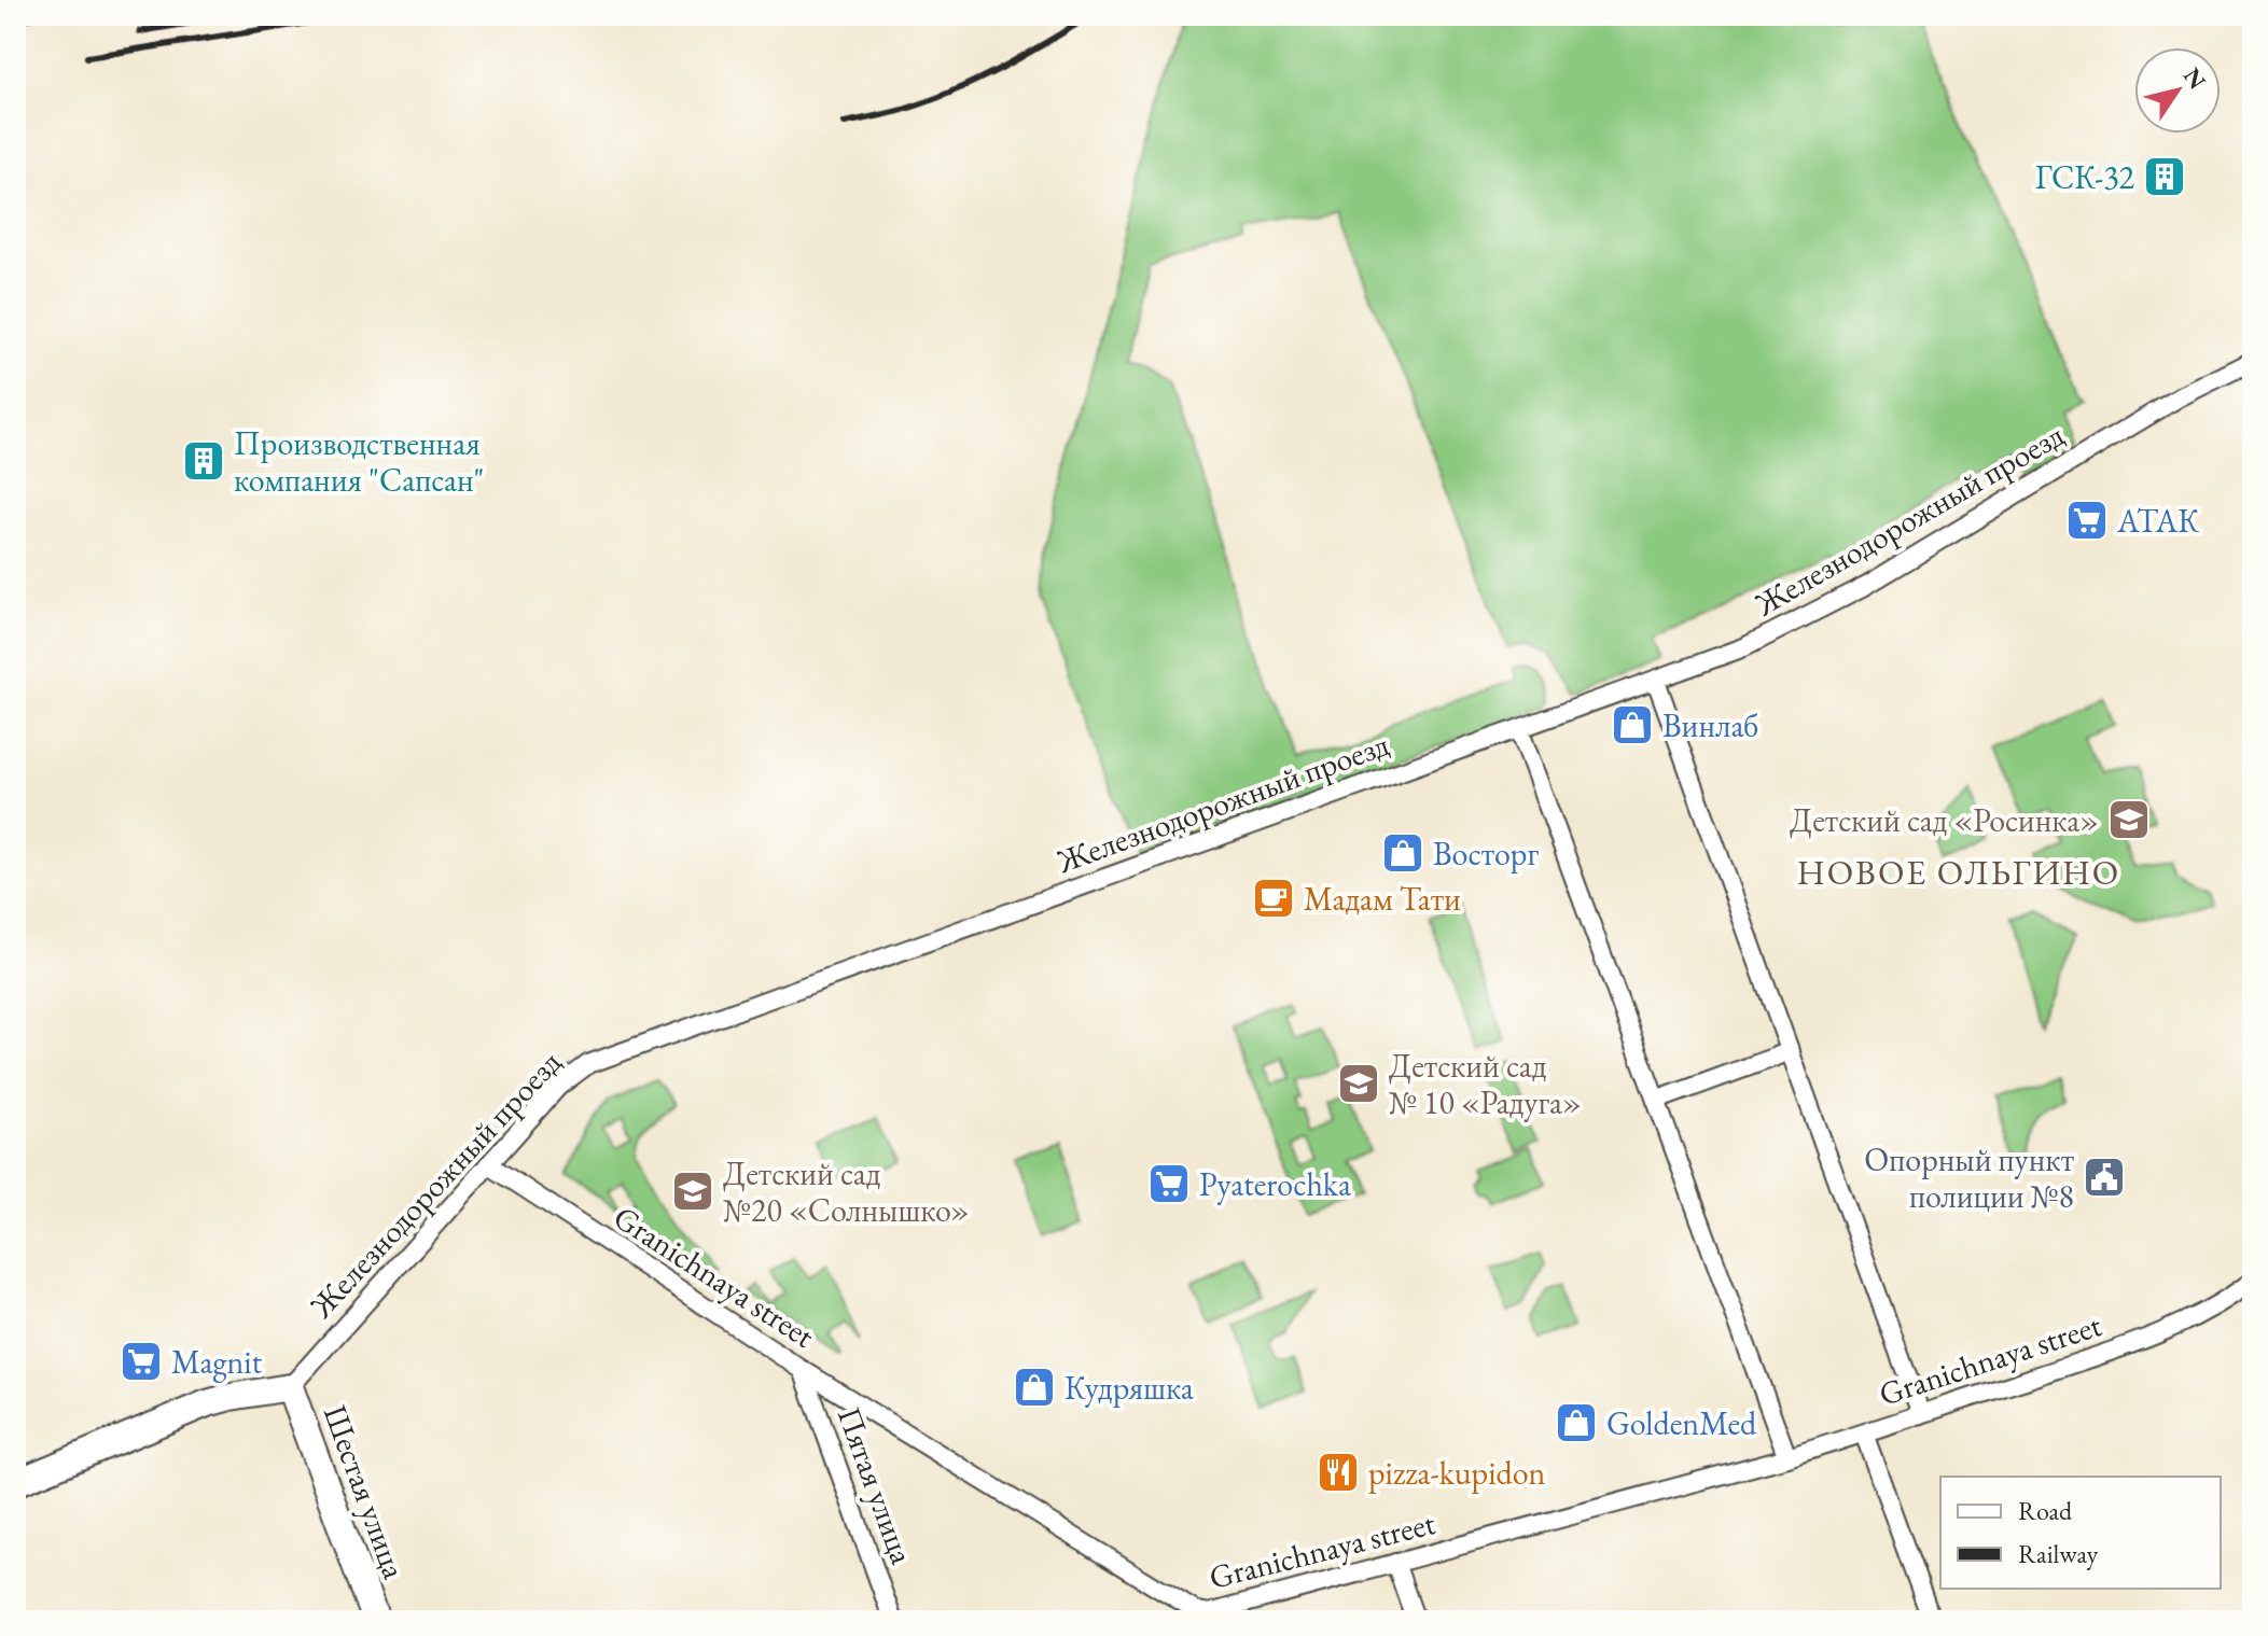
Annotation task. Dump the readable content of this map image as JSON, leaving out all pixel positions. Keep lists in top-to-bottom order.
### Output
{
  "streets": {
    "street": [
      "Железнодорожный проезд",
      "Granichnaya street",
      "Пятая улица",
      "Шестая улица"
    ]
  },
  "crossings": [
    ["Железнодорожный проезд", "Granichnaya street"],
    ["Железнодорожный проезд", "Шестая улица"],
    ["Granichnaya street", "Пятая улица"]
  ],
  "districts": ["НОВОЕ ОЛЬГИНО"],
  "places": {
    "building": ["ГСК-32", "Производственная компания \"Сапсан\""],
    "supermarket": ["АТАК", "Pyaterochka", "Magnit"],
    "shop": [
      "Винлаб",
      "Восторг",
      "Кудряшка",
      "GoldenMed"
    ],
    "school or university": ["Детский сад «Росинка»", "Детский сад № 10 «Радуга»", "Детский сад №20 «Солнышко»"],
    "cafe": ["Мадам Тати"],
    "public building": ["Опорный пункт полиции №8"],
    "restaurant": ["pizza-kupidon"]
  },
  "legend": ["Road", "Railway"],
  "north": "top right"
}
